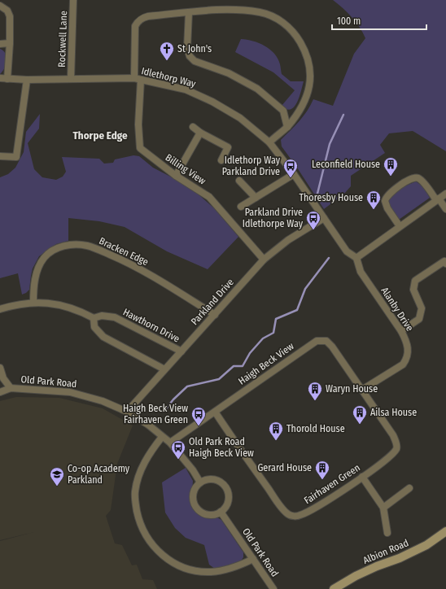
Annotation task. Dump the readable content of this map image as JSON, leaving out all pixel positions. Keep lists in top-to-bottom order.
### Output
{
  "streets": {
    "street": [
      "Rockwell Lane",
      "Idlethorp Way",
      "Billing View",
      "Bracken Edge",
      "Parkland Drive",
      "Alanby Drive",
      "Hawthorn Drive",
      "Haigh Beck View",
      "Old Park Road",
      "Fairhaven Green",
      "Albion Road"
    ]
  },
  "crossings": [
    ["Rockwell Lane", "Idlethorp Way"],
    ["Idlethorp Way", "Billing View"],
    ["Idlethorp Way", "Parkland Drive"],
    ["Idlethorp Way", "Alanby Drive"],
    ["Billing View", "Parkland Drive"],
    ["Bracken Edge", "Parkland Drive"],
    ["Parkland Drive", "Hawthorn Drive"],
    ["Parkland Drive", "Old Park Road"],
    ["Alanby Drive", "Haigh Beck View"],
    ["Alanby Drive", "Fairhaven Green"],
    ["Haigh Beck View", "Old Park Road"],
    ["Haigh Beck View", "Fairhaven Green"]
  ],
  "districts": ["Thorpe Edge"],
  "places": {
    "church": ["St John's"],
    "building": [
      "Leconfield House",
      "Thoresby House",
      "Waryn House",
      "Ailsa House",
      "Thorold House",
      "Gerard House"
    ],
    "bus stop": [
      "Idlethorp Way Parkland Drive",
      "Parkland Drive Idlethorpe Way",
      "Haigh Beck View Fairhaven Green",
      "Old Park Road Haigh Beck View"
    ],
    "school or university": ["Co-op Academy Parkland"]
  },
  "scale_bar": "100 m"
}
